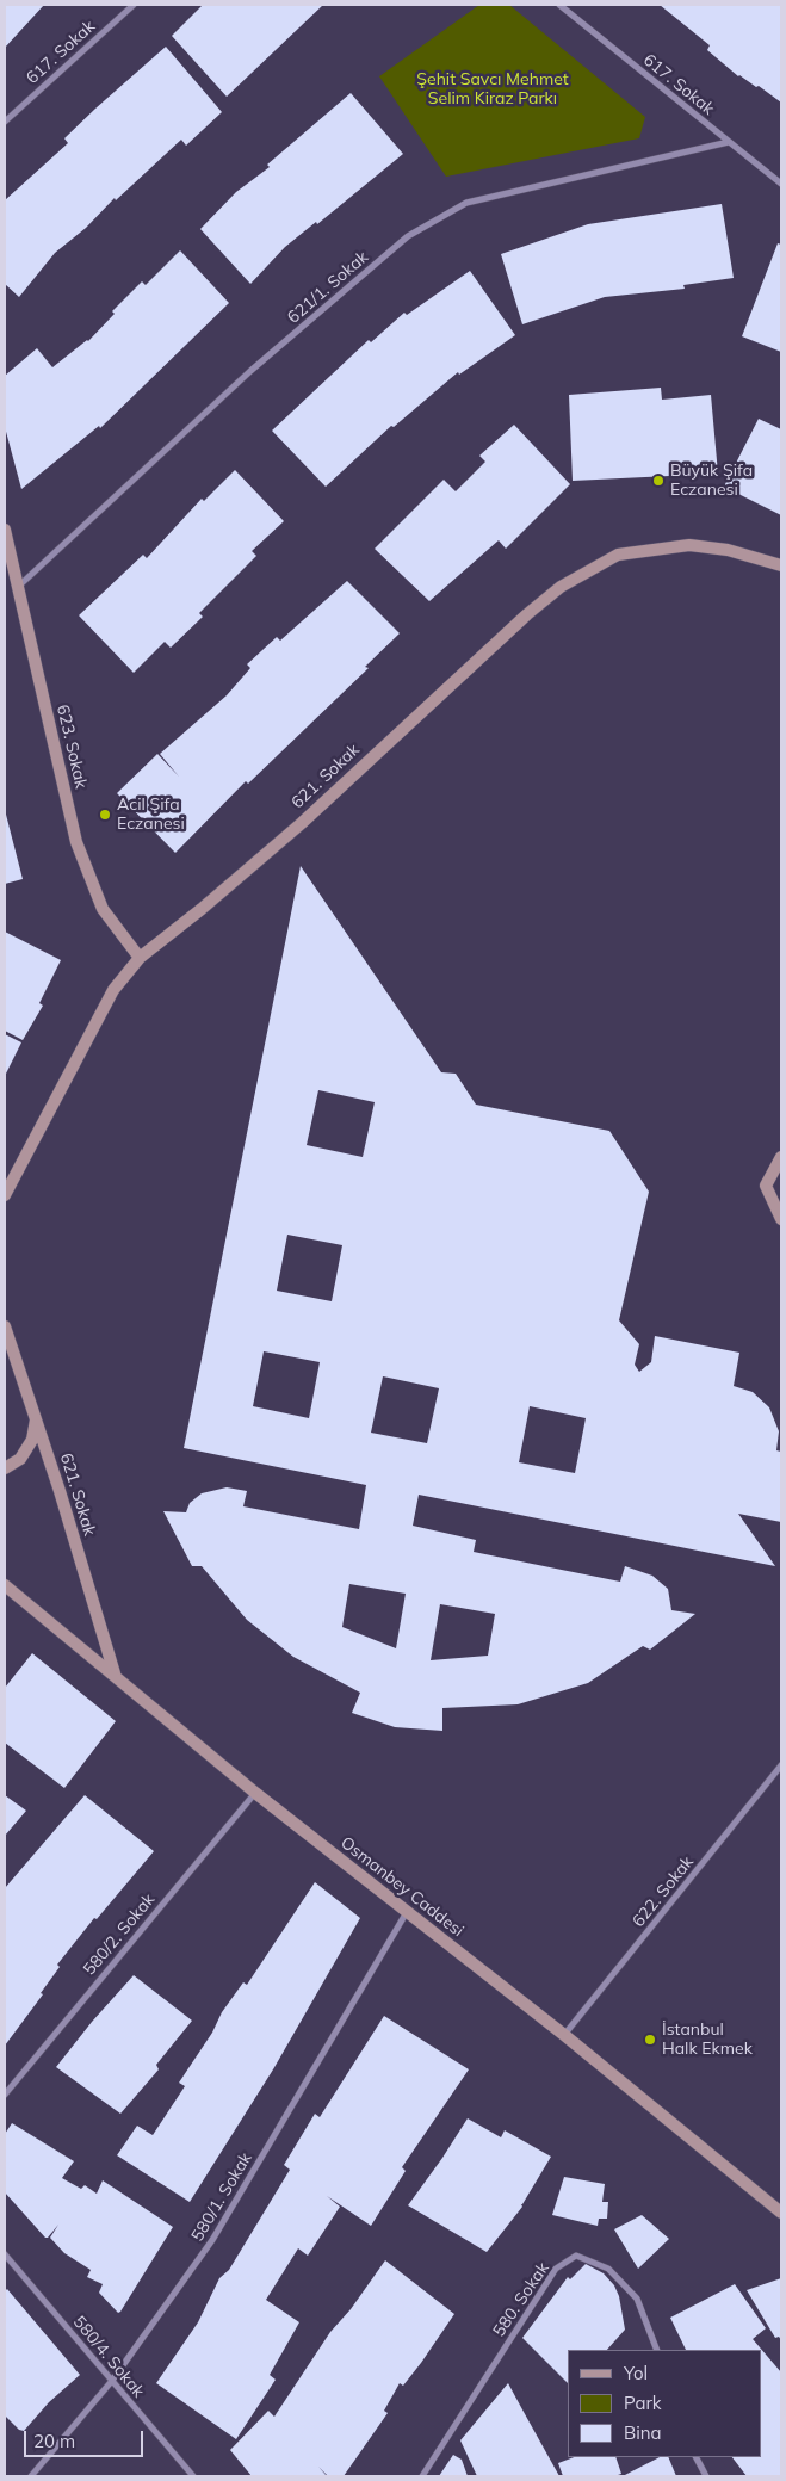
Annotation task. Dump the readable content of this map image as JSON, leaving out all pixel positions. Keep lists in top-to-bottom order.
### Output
{
  "streets": {
    "street": [
      "617. Sokak",
      "621/1. Sokak",
      "623. Sokak",
      "621. Sokak",
      "Osmanbey Caddesi",
      "622. Sokak",
      "580/2. Sokak",
      "580/1. Sokak",
      "580. Sokak",
      "580/4. Sokak"
    ]
  },
  "crossings": [
    ["617. Sokak", "621/1. Sokak"],
    ["621/1. Sokak", "623. Sokak"],
    ["623. Sokak", "621. Sokak"],
    ["621. Sokak", "Osmanbey Caddesi"],
    ["Osmanbey Caddesi", "622. Sokak"],
    ["Osmanbey Caddesi", "580/2. Sokak"],
    ["Osmanbey Caddesi", "580/1. Sokak"],
    ["580/1. Sokak", "580/4. Sokak"]
  ],
  "parks": ["Şehit Savcı Mehmet Selim Kiraz Parkı"],
  "places": ["Büyük Şifa Eczanesi", "Acil Şifa Eczanesi", "İstanbul Halk Ekmek"],
  "legend": ["Yol", "Park", "Bina"],
  "scale_bar": "20 m"
}
